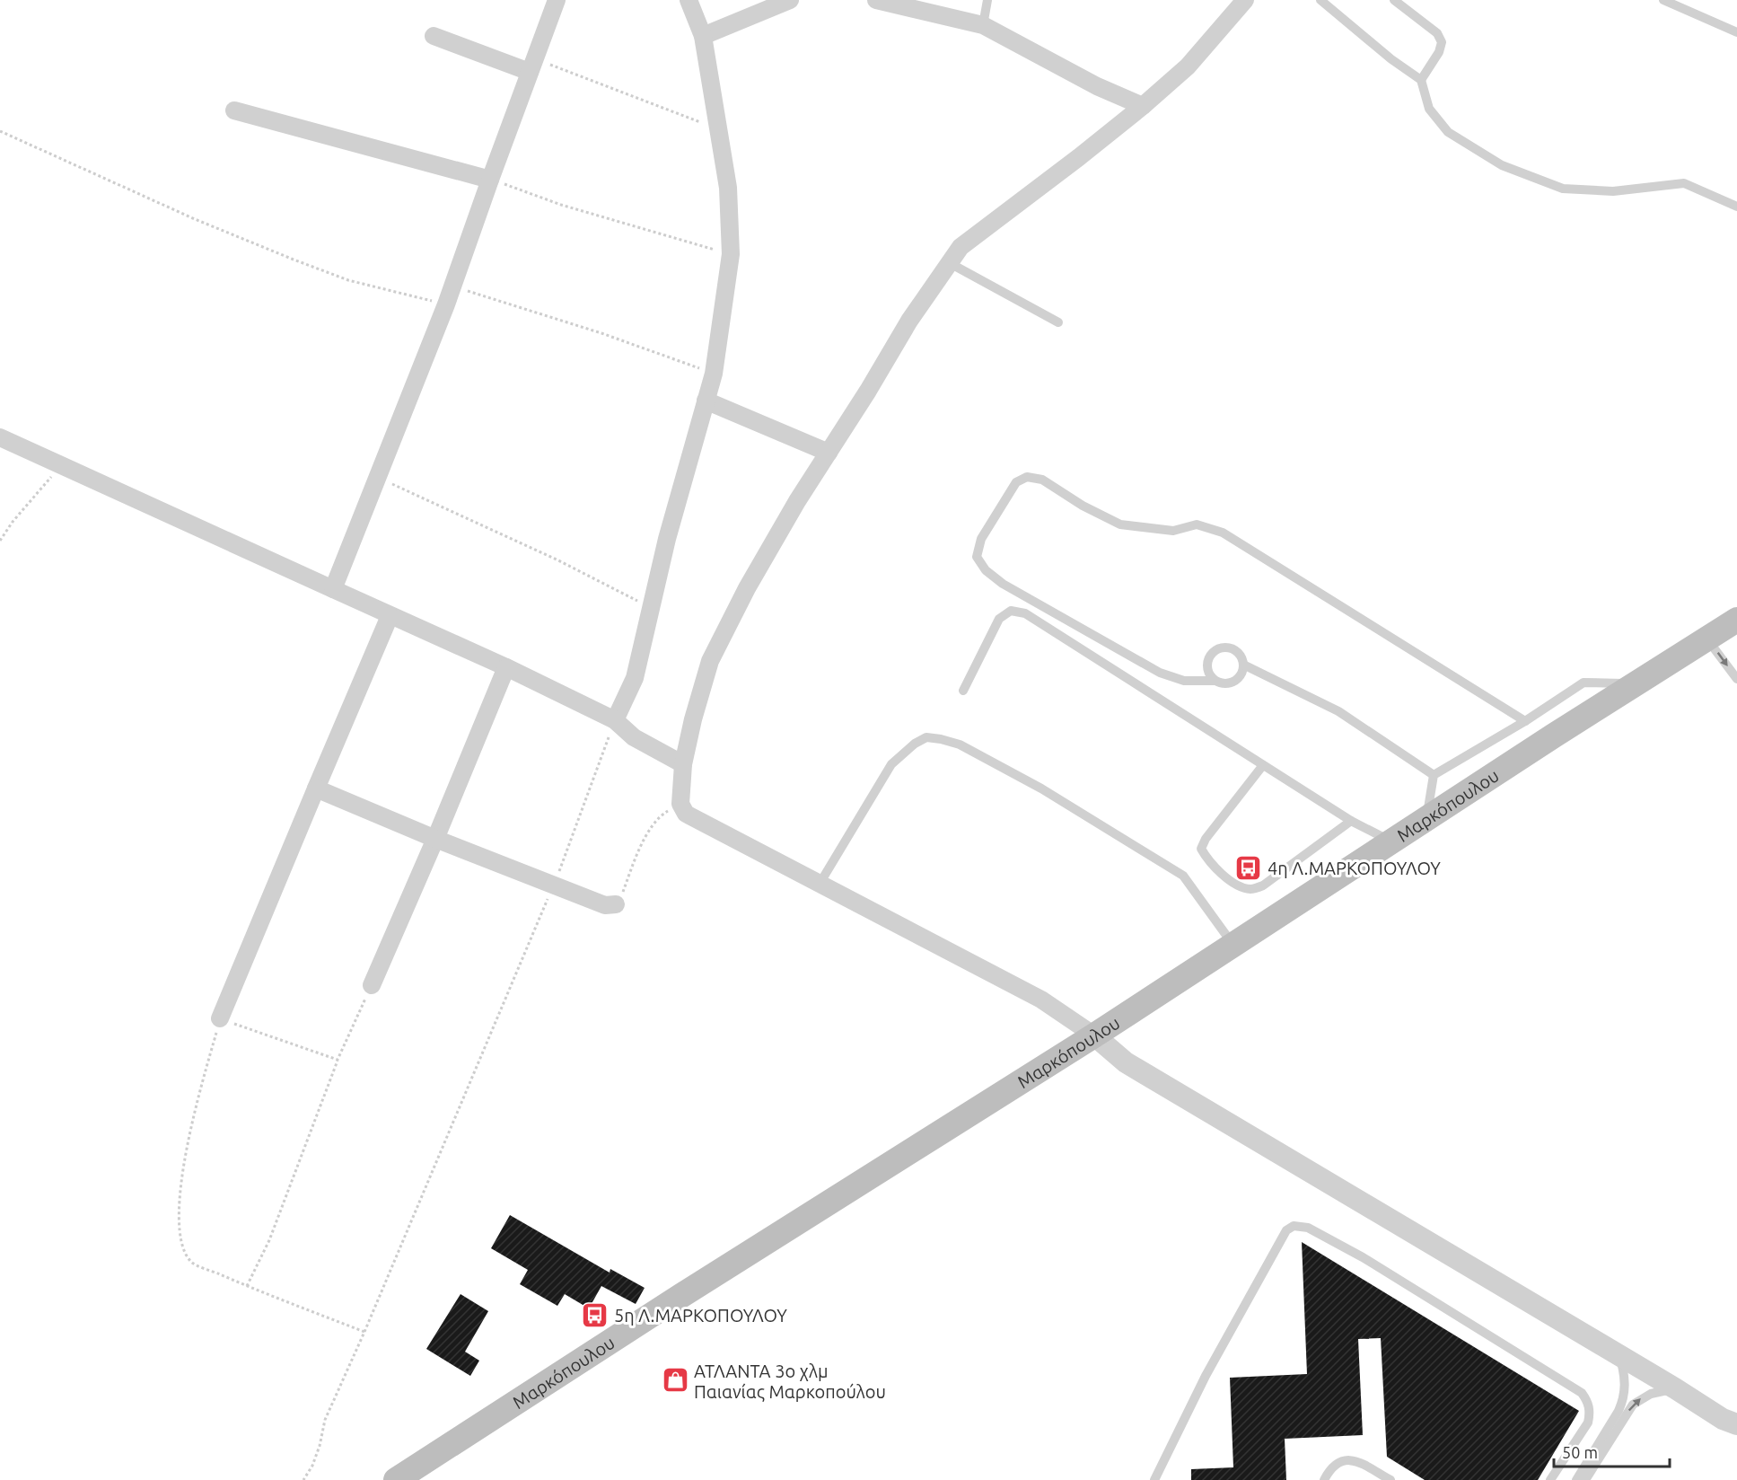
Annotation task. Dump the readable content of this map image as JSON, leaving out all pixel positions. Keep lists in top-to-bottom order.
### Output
{
  "streets": {
    "main road": ["Μαρκόπουλου"]
  },
  "places": {
    "bus stop": ["4η Λ.ΜΑΡΚΟΠΟΥΛΟΥ", "5η Λ.ΜΑΡΚΟΠΟΥΛΟΥ"],
    "shop": ["ΑΤΛΑΝΤΑ 3ο χλμ Παιανίας Μαρκοπούλου"]
  },
  "scale_bar": "50 m"
}
